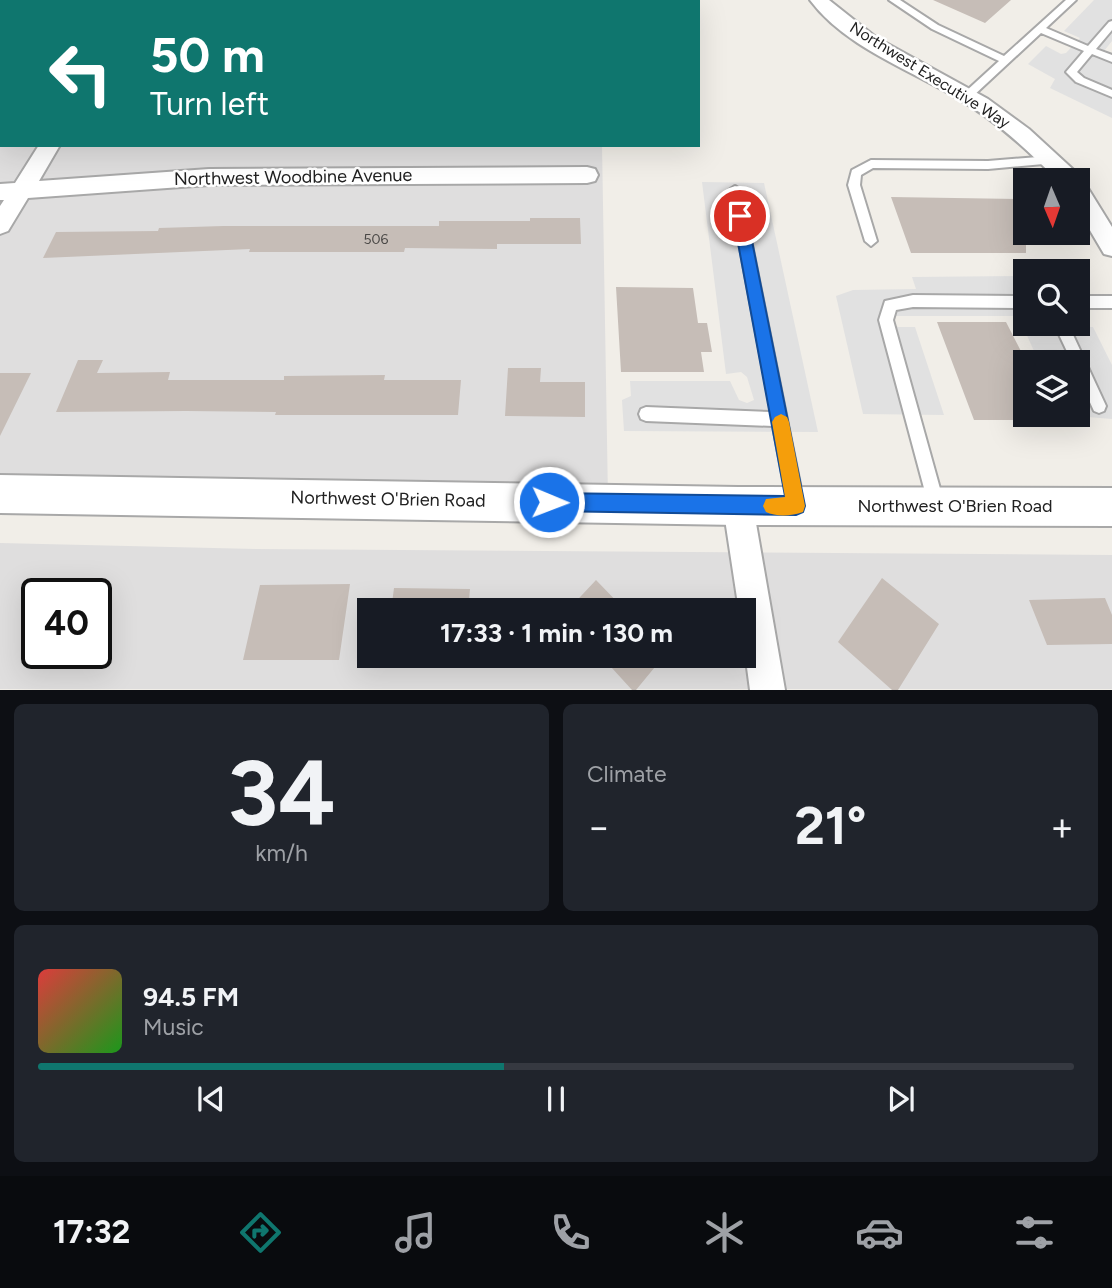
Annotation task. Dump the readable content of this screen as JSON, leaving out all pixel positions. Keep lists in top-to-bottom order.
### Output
{
  "streets": {
    "street": ["Northwest Executive Way", "Northwest Woodbine Avenue", "Northwest O'Brien Road"]
  },
  "house_numbers": ["506"],
  "north": "bottom",
  "page": {
    "turn": ["50 m", "Turn left"],
    "limit": "40",
    "trip": "17:33 · 1 min · 130 m",
    "tile": [
      ["34", "km/h"],
      "Climate"
    ],
    "heat": ["−", "21°", "+"],
    "song": ["94.5 FM", "Music"],
    "tabs": "17:32"
  }
}
